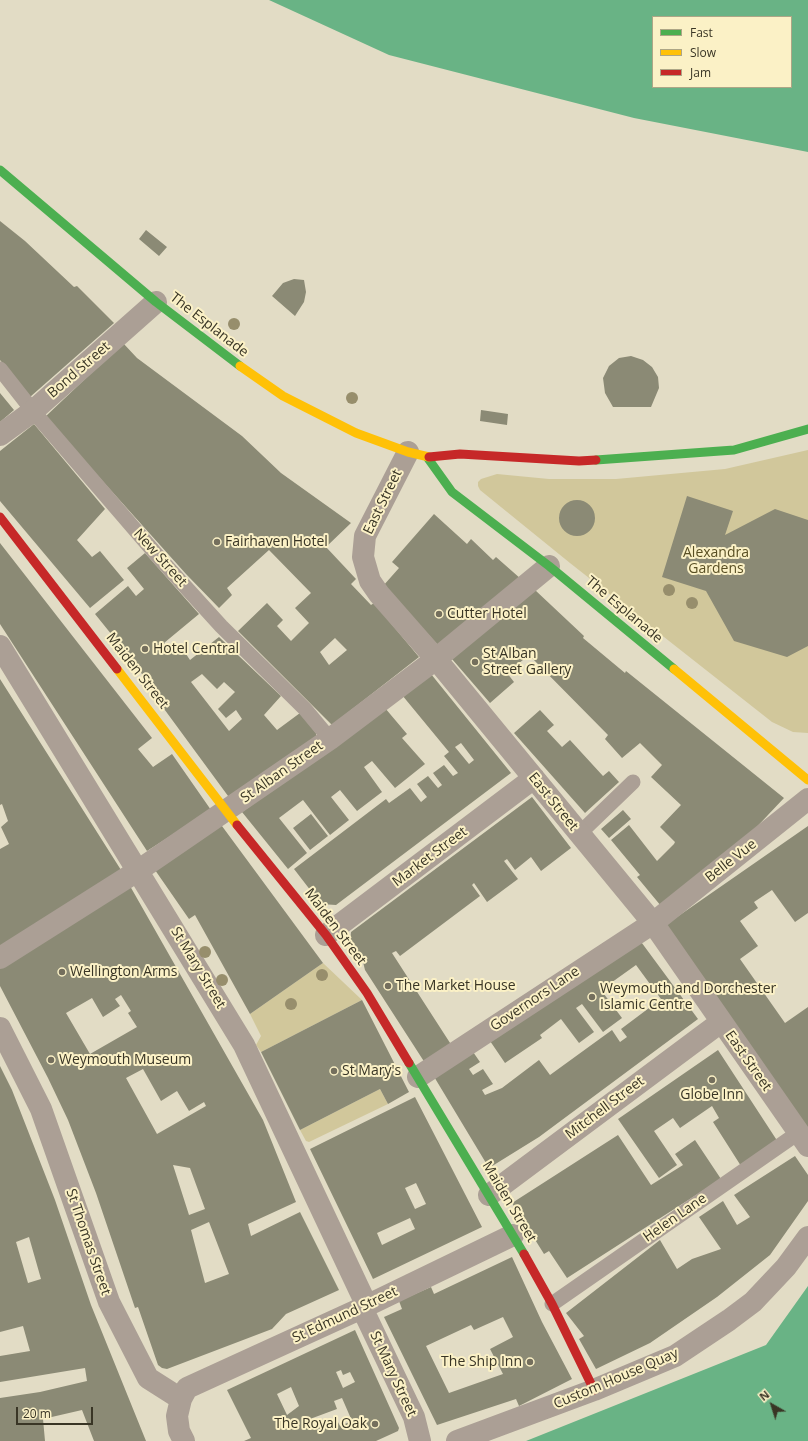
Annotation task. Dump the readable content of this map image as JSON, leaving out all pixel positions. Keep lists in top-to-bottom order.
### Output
{
  "streets": {
    "street": [
      "The Esplanade",
      "Bond Street",
      "East Street",
      "Maiden Street",
      "St Alban Street",
      "Market Street",
      "Belle Vue",
      "St Mary Street",
      "Governors Lane",
      "Mitchell Street",
      "St Thomas Street",
      "St Edmund Street",
      "Custom House Quay"
    ],
    "lane": ["New Street", "Helen Lane"]
  },
  "crossings": [
    ["The Esplanade", "Bond Street"],
    ["The Esplanade", "East Street"],
    ["The Esplanade", "St Alban Street"],
    ["Bond Street", "New Street"],
    ["East Street", "St Alban Street"],
    ["East Street", "Market Street"],
    ["East Street", "Belle Vue"],
    ["East Street", "Governors Lane"],
    ["East Street", "Mitchell Street"],
    ["East Street", "Helen Lane"],
    ["New Street", "St Alban Street"],
    ["Maiden Street", "St Alban Street"],
    ["Maiden Street", "Market Street"],
    ["Maiden Street", "Governors Lane"],
    ["Maiden Street", "Mitchell Street"],
    ["Maiden Street", "Helen Lane"],
    ["Maiden Street", "St Edmund Street"],
    ["Maiden Street", "Custom House Quay"],
    ["St Alban Street", "St Mary Street"],
    ["Belle Vue", "Governors Lane"],
    ["St Mary Street", "St Edmund Street"],
    ["St Thomas Street", "St Edmund Street"]
  ],
  "parks": ["Alexandra Gardens"],
  "places": [
    "Fairhaven Hotel",
    "Cutter Hotel",
    "Hotel Central",
    "St Alban Street Gallery",
    "Wellington Arms",
    "The Market House",
    "Weymouth and Dorchester Islamic Centre",
    "Weymouth Museum",
    "St Mary's",
    "Globe Inn",
    "The Ship Inn",
    "The Royal Oak"
  ],
  "legend": ["Fast", "Slow", "Jam"],
  "scale_bar": "20 m",
  "north": "top left"
}
